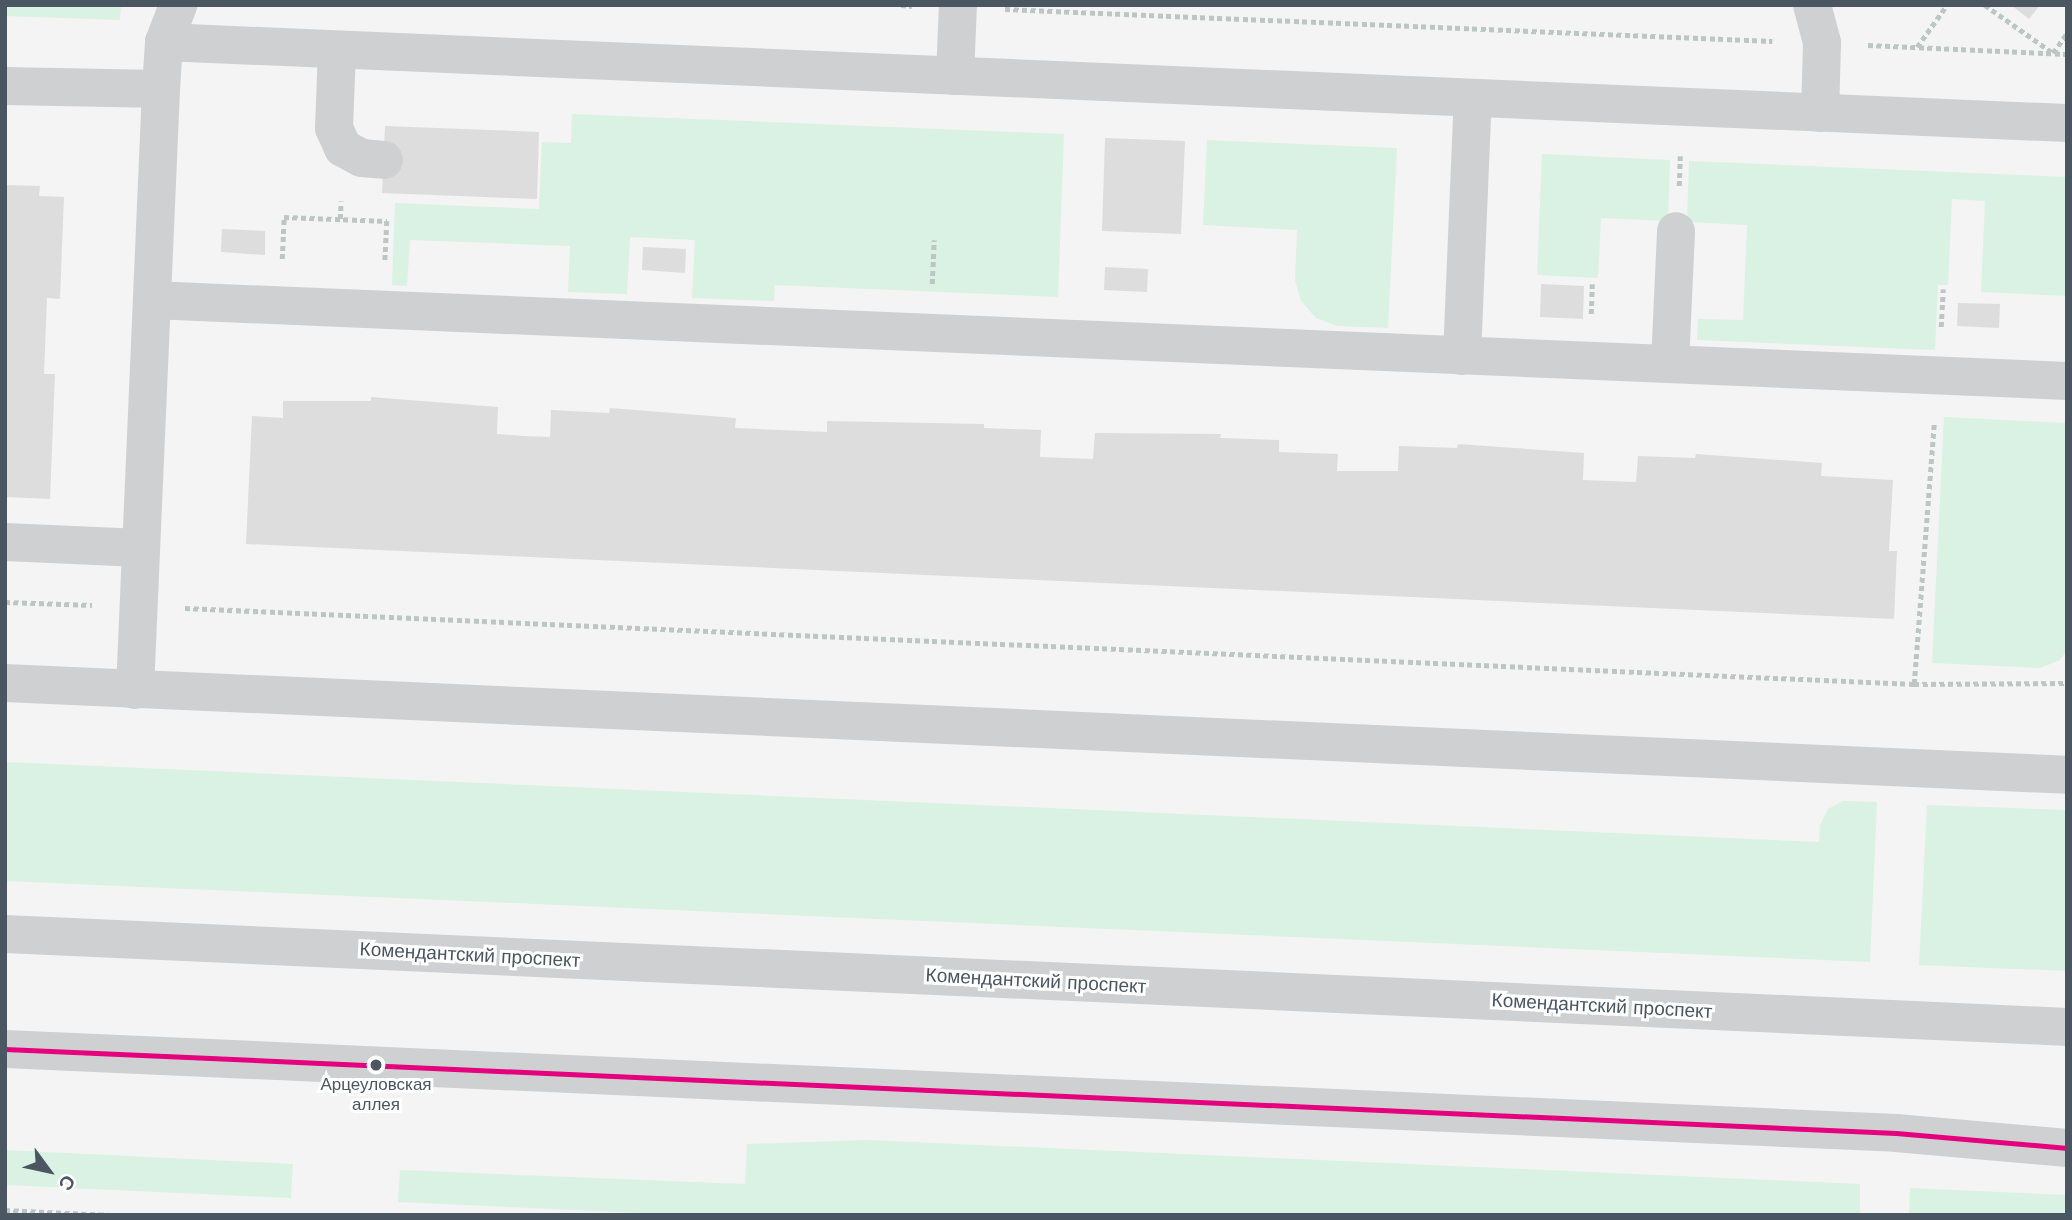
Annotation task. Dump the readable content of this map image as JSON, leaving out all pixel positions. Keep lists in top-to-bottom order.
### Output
{
  "streets": {
    "street": ["Комендантский проспект"]
  },
  "places": ["Арцеуловская аллея"],
  "north": "bottom right"
}
